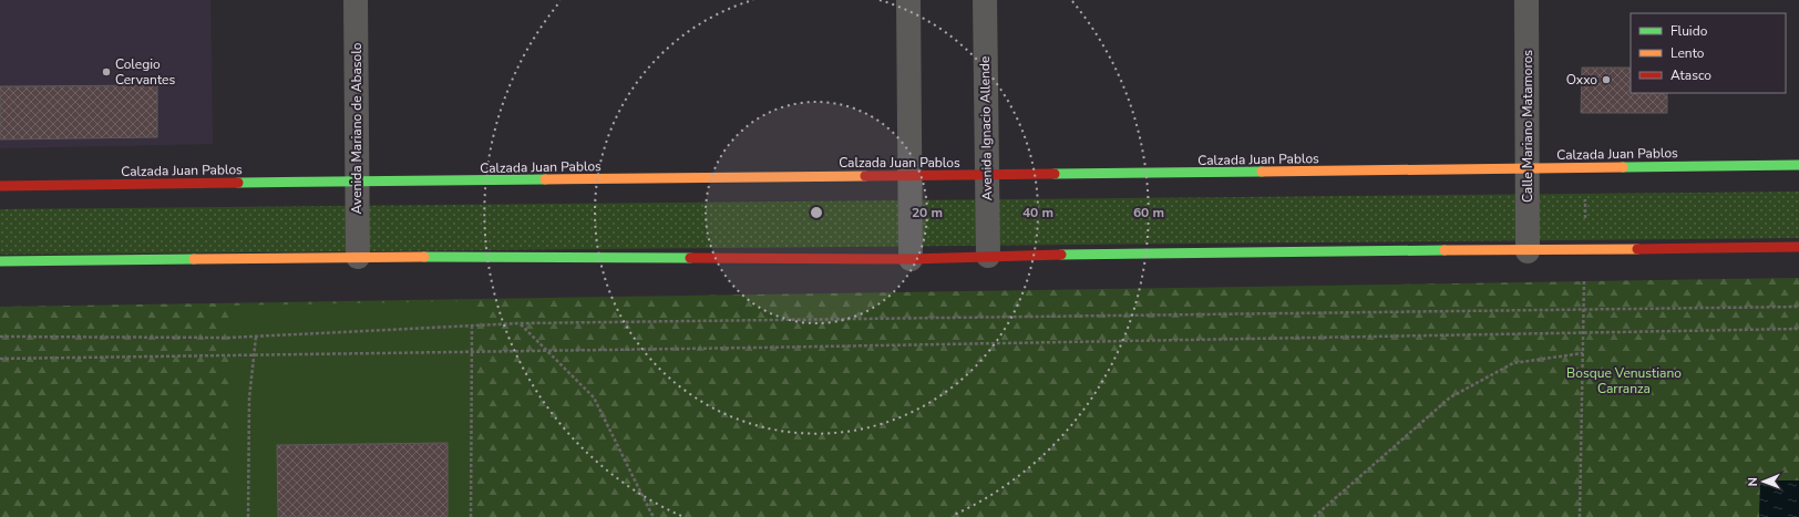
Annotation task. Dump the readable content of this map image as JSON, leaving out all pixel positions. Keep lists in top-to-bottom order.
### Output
{
  "streets": {
    "street": [
      "Calle Mariano Matamoros",
      "Avenida Mariano de Abasolo",
      "Avenida Ignacio Allende",
      "Calzada Juan Pablos"
    ]
  },
  "crossings": [
    ["Calle Mariano Matamoros", "Calzada Juan Pablos"],
    ["Avenida Mariano de Abasolo", "Calzada Juan Pablos"],
    ["Avenida Ignacio Allende", "Calzada Juan Pablos"]
  ],
  "parks": ["Bosque Venustiano Carranza"],
  "places": ["Colegio Cervantes", "Oxxo"],
  "legend": ["Fluido", "Lento", "Atasco"],
  "north": "left",
  "rings": ["20 m", "40 m", "60 m"]
}
